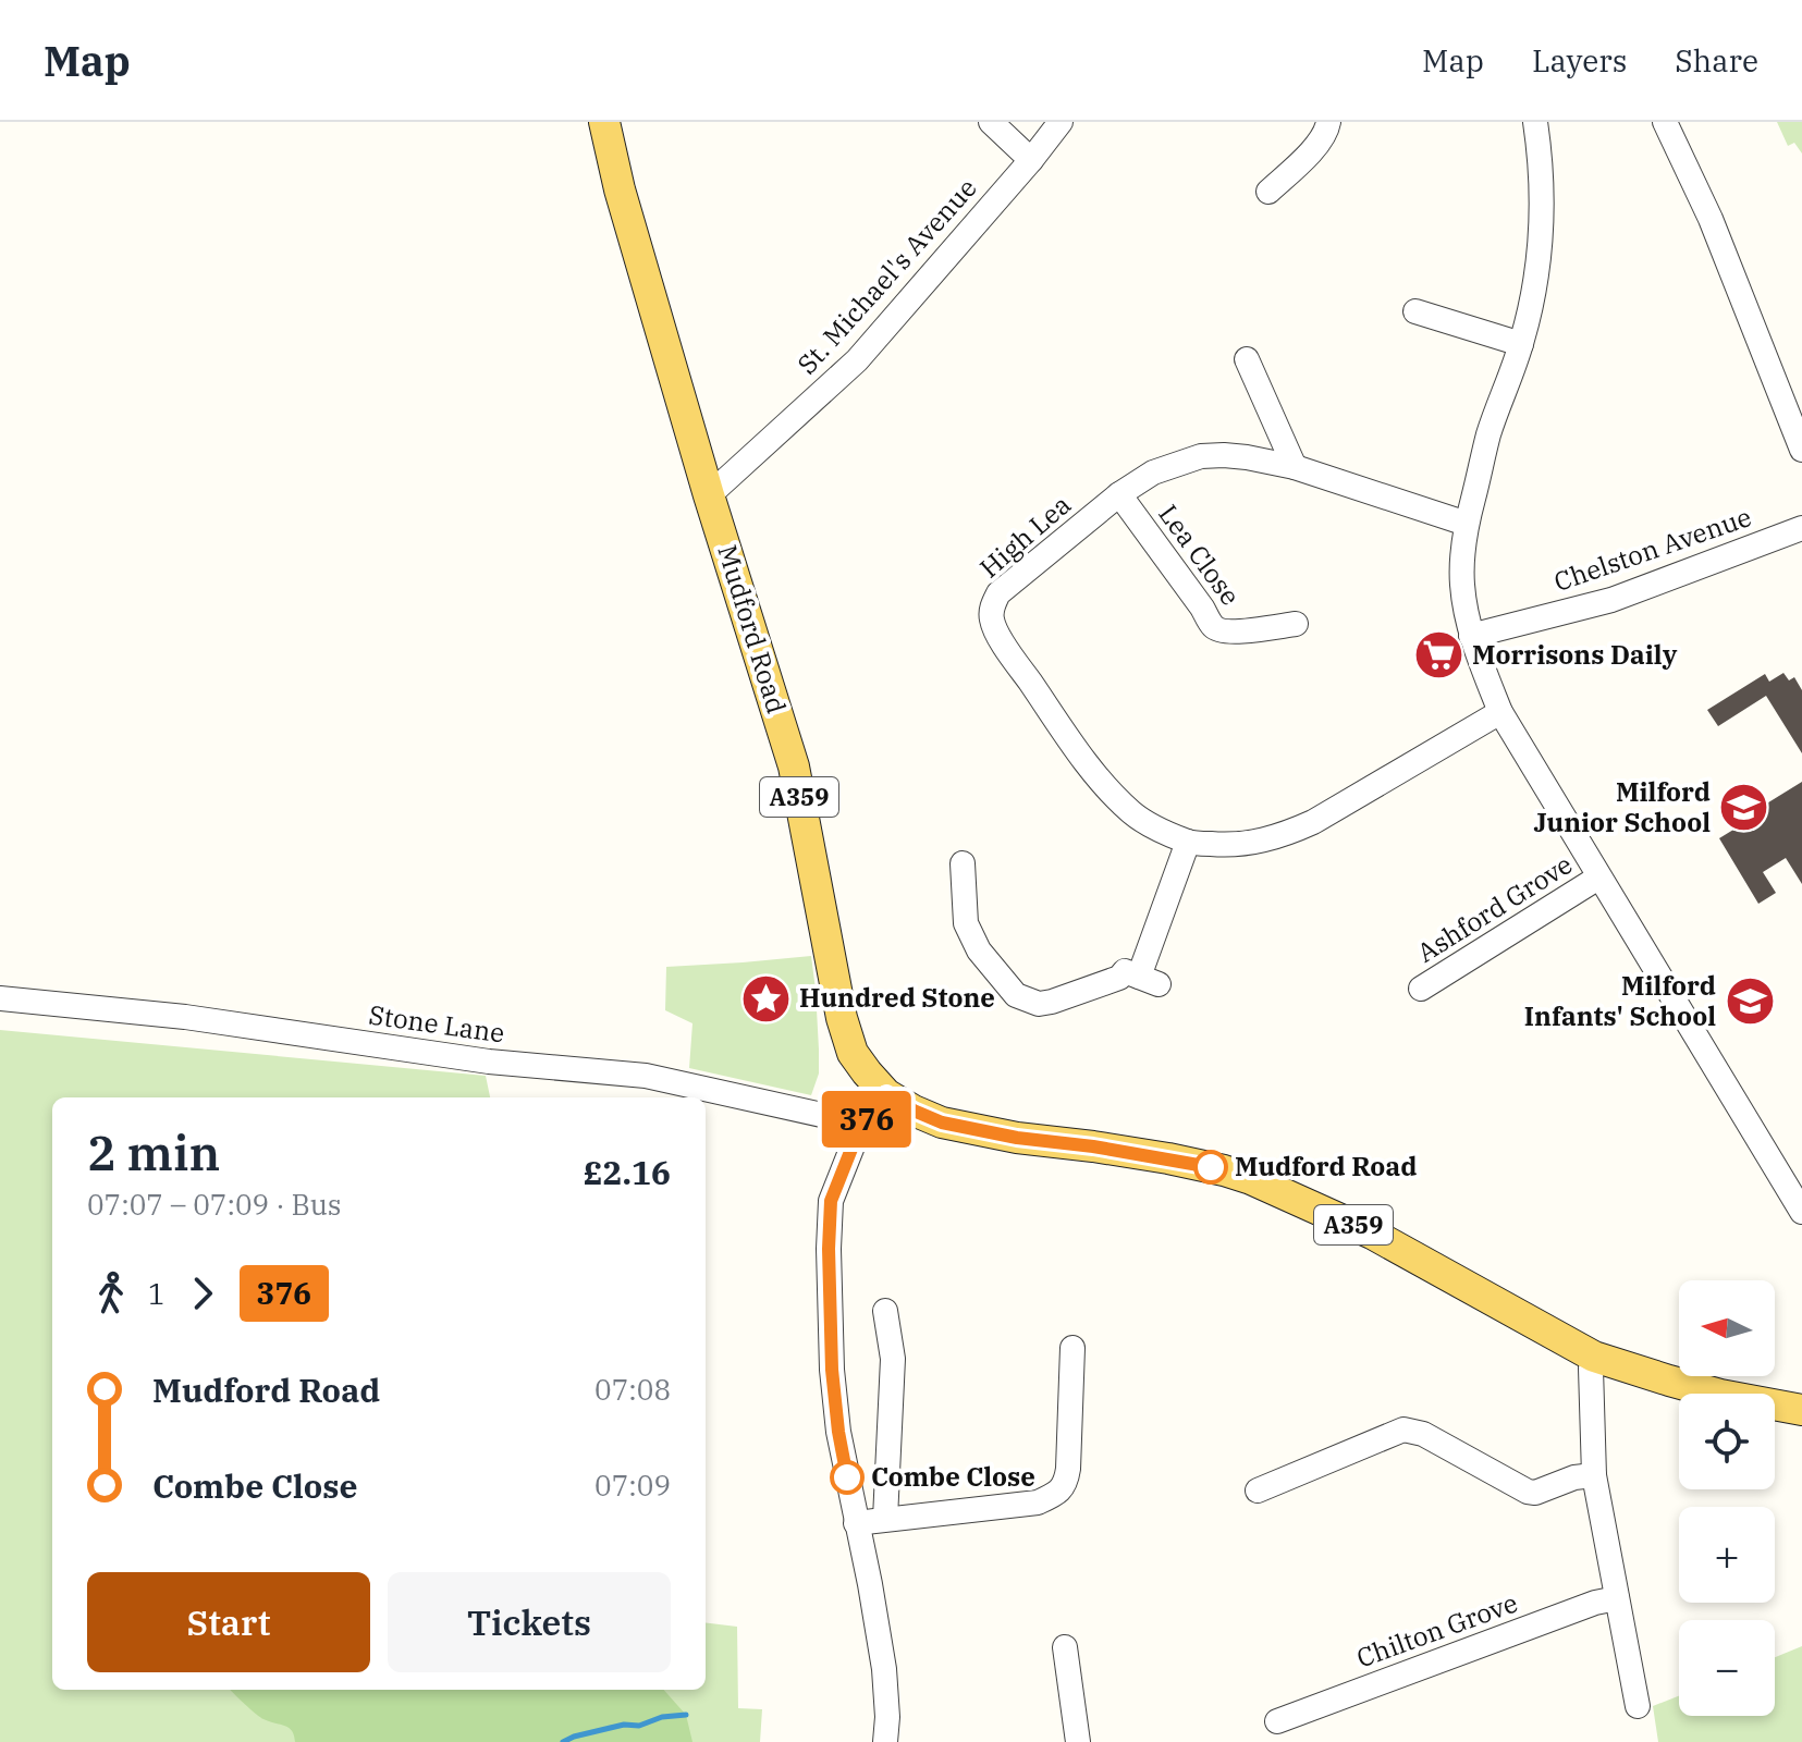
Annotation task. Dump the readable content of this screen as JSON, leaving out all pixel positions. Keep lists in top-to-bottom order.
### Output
{
  "streets": {
    "main road": ["Mudford Road", "A359"],
    "street": [
      "St. Michael's Avenue",
      "High Lea",
      "Chelston Avenue",
      "Lea Close",
      "Ashford Grove",
      "Stone Lane",
      "Chilton Grove"
    ]
  },
  "crossings": [
    ["St. Michael's Avenue", "Mudford Road"],
    ["High Lea", "Lea Close"]
  ],
  "places": {
    "supermarket": ["Morrisons Daily"],
    "school or university": ["Milford Junior School", "Milford Infants' School"],
    "place": ["Hundred Stone"],
    "other": ["Mudford Road", "Combe Close"]
  },
  "lines": ["bus line 376"],
  "north": "left",
  "page": {
    "header": "Map",
    "nav": ["Map", "Layers", "Share"],
    "on_map": "376",
    "heading": ["2 min", "07:07 – 07:09 · Bus", "£2.16"],
    "legs": ["1", "376"],
    "map_buttons": ["+", "−"],
    "list": [
      {
        "name": "Mudford Road",
        "value": "07:08"
      },
      {
        "name": "Combe Close",
        "value": "07:09"
      }
    ],
    "buttons": ["Start", "Tickets"]
  }
}
